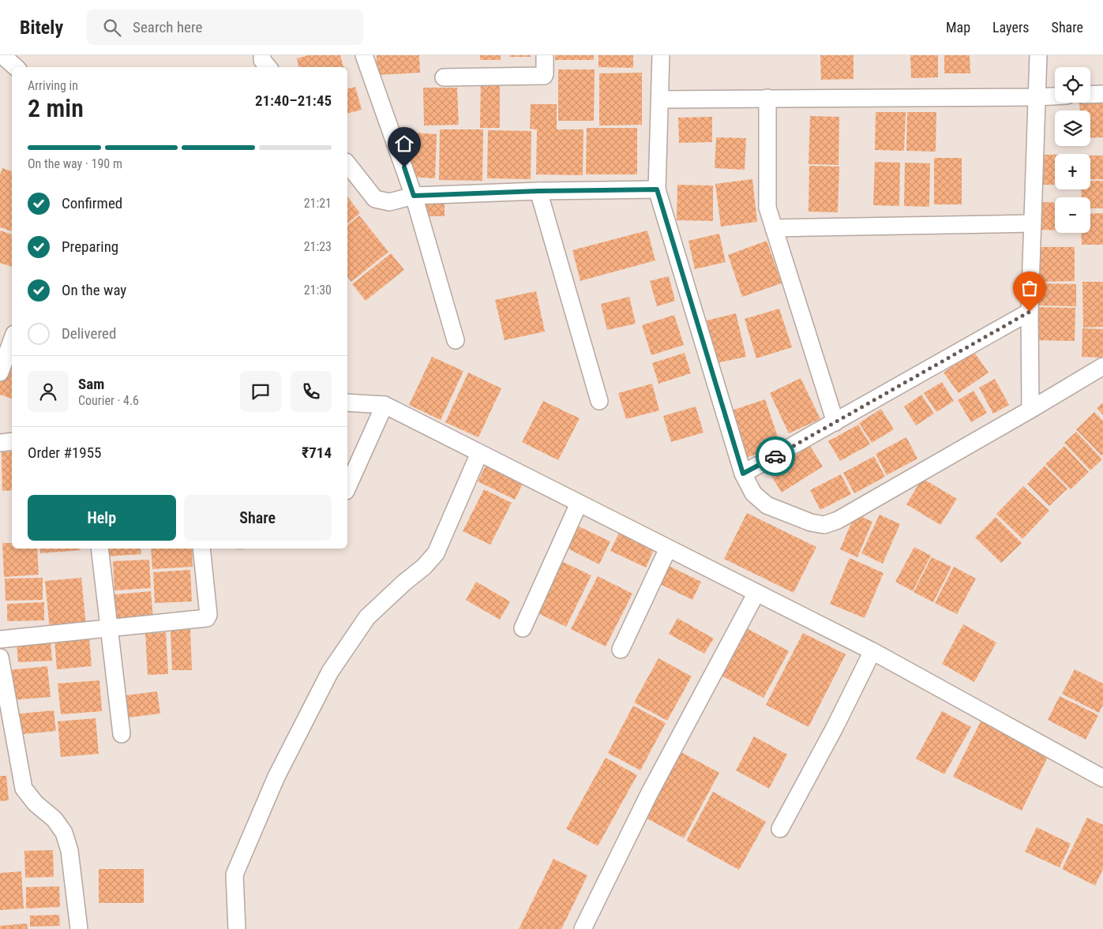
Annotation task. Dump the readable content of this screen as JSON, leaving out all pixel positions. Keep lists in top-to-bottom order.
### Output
{
  "page": {
    "header": "Bitely",
    "search": "Search here",
    "nav": ["Map", "Layers", "Share"],
    "map_buttons": ["+", "−"],
    "heading": ["2 min", "Arriving in", "21:40–21:45"],
    "panel": [
      "Sam",
      "Courier · 4.6",
      "Order #1955",
      "₹714"
    ],
    "bar": "On the way · 190 m",
    "list": [
      ["Confirmed", "21:21"],
      ["Preparing", "21:23"],
      ["On the way", "21:30"],
      "Delivered"
    ],
    "buttons": ["Help", "Share"]
  }
}
